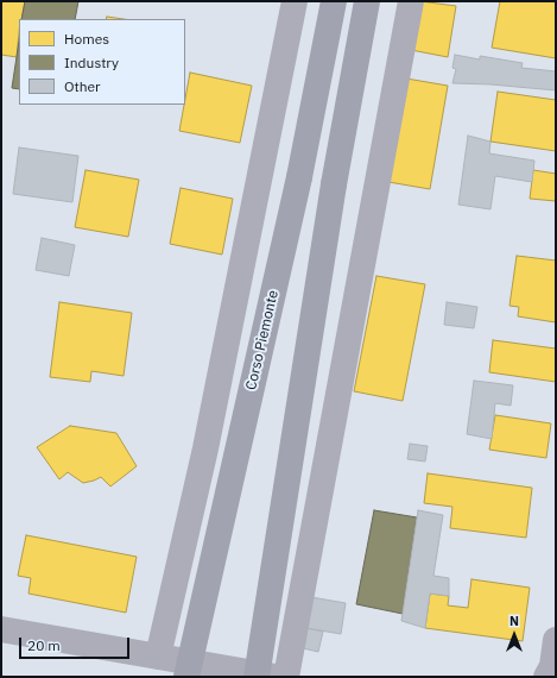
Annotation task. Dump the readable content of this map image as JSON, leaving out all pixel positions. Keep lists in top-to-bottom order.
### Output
{
  "streets": {
    "main road": ["Corso Piemonte"]
  },
  "legend": ["Homes", "Industry", "Other"],
  "scale_bar": "20 m",
  "north": "top"
}
